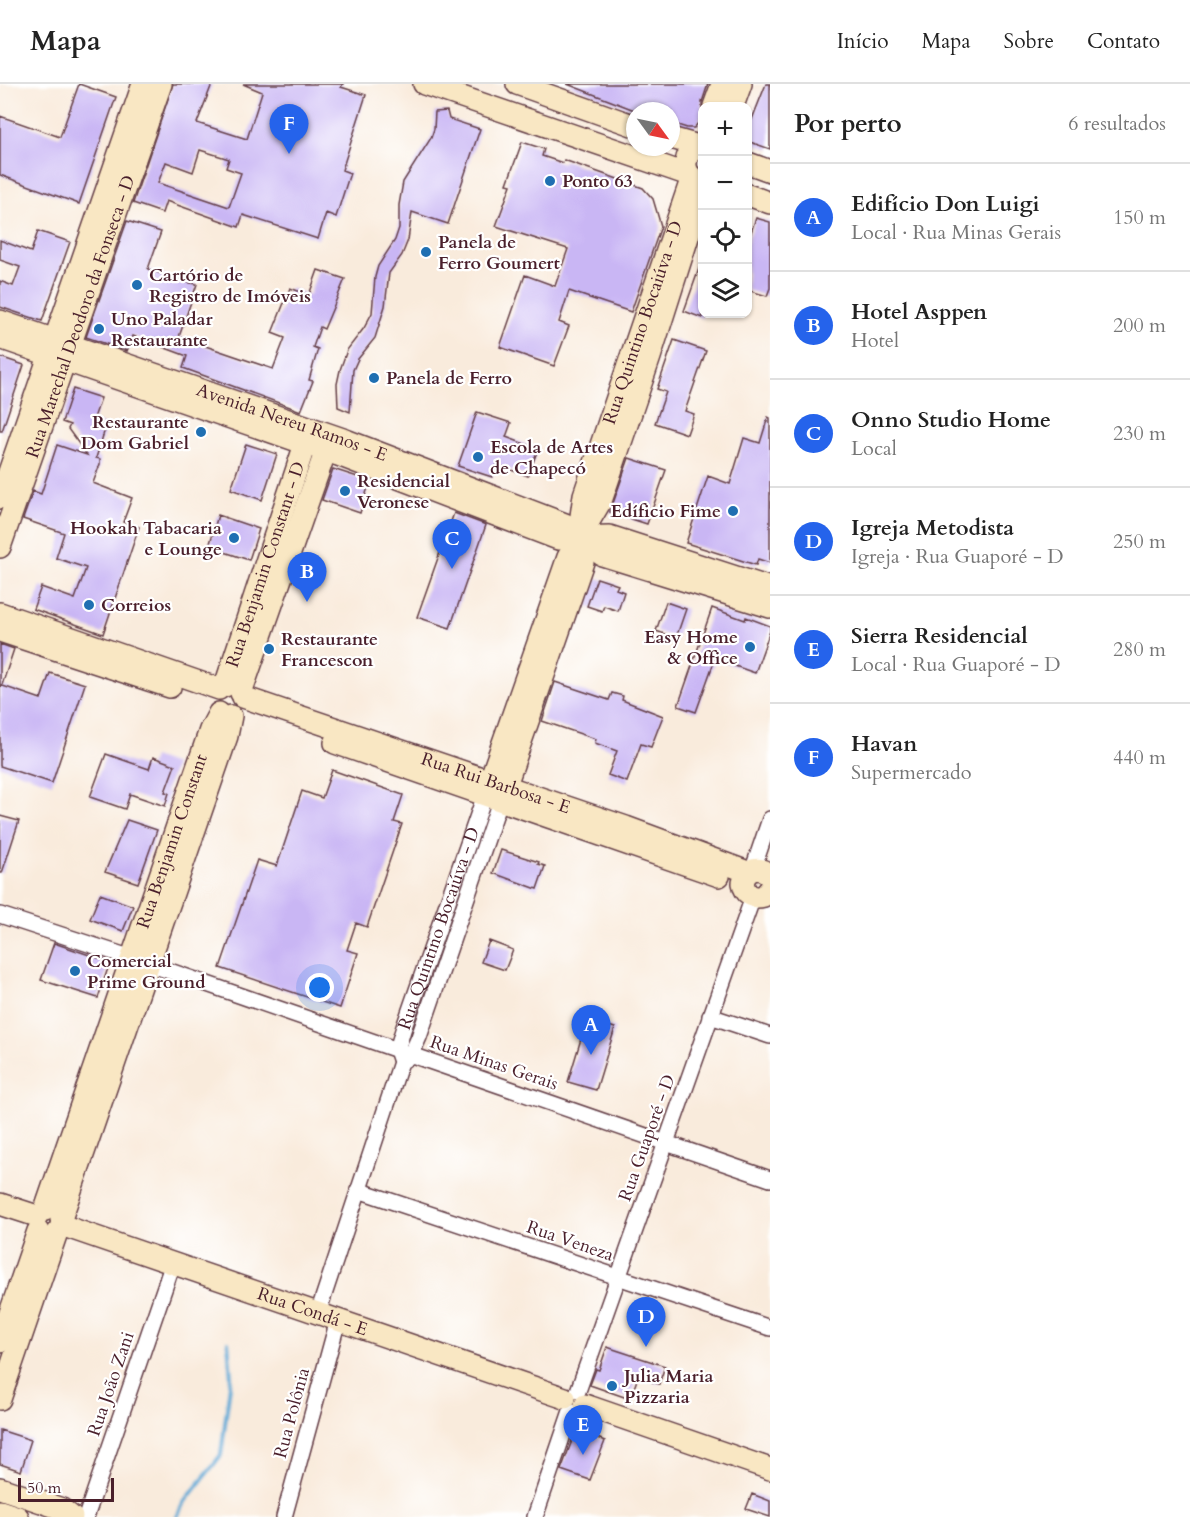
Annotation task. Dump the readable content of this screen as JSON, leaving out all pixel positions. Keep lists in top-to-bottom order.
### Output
{
  "streets": {
    "street": [
      "Rua Marechal Deodoro da Fonseca - D",
      "Rua Quintino Bocaiúva - D",
      "Avenida Nereu Ramos - E",
      "Rua Benjamin Constant - D",
      "Rua Rui Barbosa - E",
      "Rua Benjamin Constant",
      "Rua Minas Gerais",
      "Rua Guaporé - D",
      "Rua Veneza",
      "Rua Condá - E",
      "Rua João Zani",
      "Rua Polônia"
    ]
  },
  "crossings": [
    ["Rua Marechal Deodoro da Fonseca - D", "Avenida Nereu Ramos - E"],
    ["Rua Quintino Bocaiúva - D", "Avenida Nereu Ramos - E"],
    ["Rua Quintino Bocaiúva - D", "Rua Rui Barbosa - E"],
    ["Rua Quintino Bocaiúva - D", "Rua Minas Gerais"],
    ["Rua Quintino Bocaiúva - D", "Rua Veneza"],
    ["Rua Quintino Bocaiúva - D", "Rua Condá - E"],
    ["Rua Quintino Bocaiúva - D", "Rua Polônia"],
    ["Avenida Nereu Ramos - E", "Rua Benjamin Constant - D"],
    ["Rua Benjamin Constant - D", "Rua Rui Barbosa - E"],
    ["Rua Benjamin Constant - D", "Rua Benjamin Constant"],
    ["Rua Rui Barbosa - E", "Rua Benjamin Constant"],
    ["Rua Rui Barbosa - E", "Rua Guaporé - D"],
    ["Rua Benjamin Constant", "Rua Minas Gerais"],
    ["Rua Minas Gerais", "Rua Guaporé - D"],
    ["Rua Guaporé - D", "Rua Veneza"],
    ["Rua Guaporé - D", "Rua Condá - E"],
    ["Rua Condá - E", "Rua João Zani"],
    ["Rua Condá - E", "Rua Polônia"]
  ],
  "places": [
    "Ponto 63",
    "Panela de Ferro Goumert",
    "Cartório de Registro de Imóveis",
    "Uno Paladar Restaurante",
    "Panela de Ferro",
    "Restaurante Dom Gabriel",
    "Escola de Artes de Chapecó",
    "Residencial Veronese",
    "Edíficio Fime",
    "Hookah Tabacaria e Lounge",
    "Correios",
    "Easy Home & Office",
    "Restaurante Francescon",
    "Comercial Prime Ground",
    "Julia Maria Pizzaria"
  ],
  "scale_bar": "50 m",
  "north": "bottom right",
  "page": {
    "header": "Mapa",
    "nav": [
      "Início",
      "Mapa",
      "Sobre",
      "Contato"
    ],
    "heading": ["Por perto", "6 resultados"],
    "map_buttons": ["+", "−"],
    "pins": [
      "F",
      "C",
      "B",
      "A",
      "D",
      "E"
    ],
    "list": [
      {
        "mark": "A",
        "name": "Edifício Don Luigi",
        "note": "Local · Rua Minas Gerais",
        "value": "150 m"
      },
      {
        "mark": "B",
        "name": "Hotel Asppen",
        "note": "Hotel",
        "value": "200 m"
      },
      {
        "mark": "C",
        "name": "Onno Studio Home",
        "note": "Local",
        "value": "230 m"
      },
      {
        "mark": "D",
        "name": "Igreja Metodista",
        "note": "Igreja · Rua Guaporé - D",
        "value": "250 m"
      },
      {
        "mark": "E",
        "name": "Sierra Residencial",
        "note": "Local · Rua Guaporé - D",
        "value": "280 m"
      },
      {
        "mark": "F",
        "name": "Havan",
        "note": "Supermercado",
        "value": "440 m"
      }
    ],
    "scale": "50 m"
  }
}
